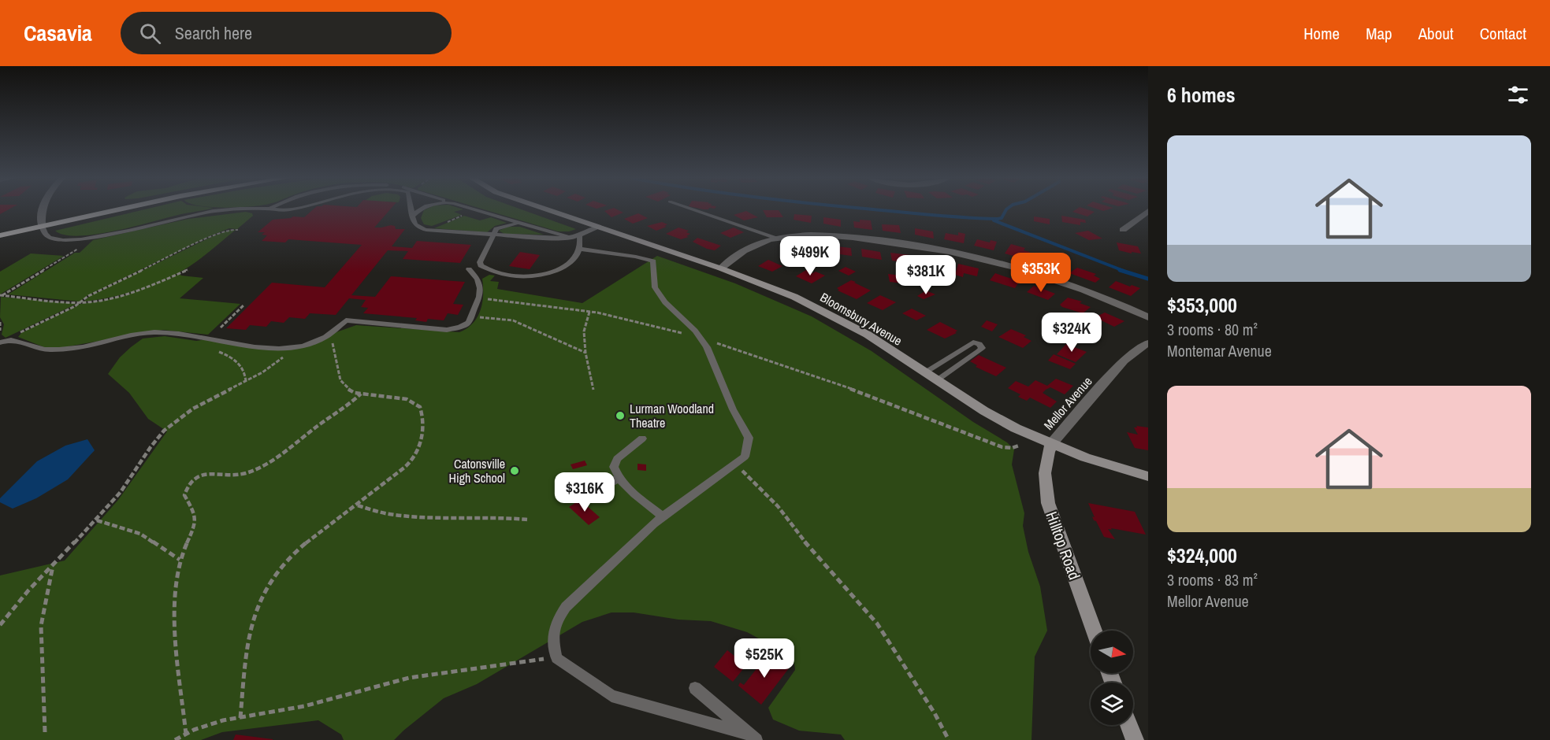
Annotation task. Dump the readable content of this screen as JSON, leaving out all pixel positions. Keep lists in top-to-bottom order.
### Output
{
  "streets": {
    "main road": ["Bloomsbury Avenue", "Hilltop Road"],
    "street": ["Mellor Avenue"]
  },
  "crossings": [
    ["Bloomsbury Avenue", "Mellor Avenue"],
    ["Bloomsbury Avenue", "Hilltop Road"],
    ["Mellor Avenue", "Hilltop Road"]
  ],
  "places": ["Lurman Woodland Theatre", "Catonsville High School"],
  "north": "right",
  "page": {
    "header": "Casavia",
    "search": "Search here",
    "nav": [
      "Home",
      "Map",
      "About",
      "Contact"
    ],
    "heading": "6 homes",
    "list": [
      {
        "name": "$353,000",
        "note": "3 rooms · 80 m² · Montemar Avenue"
      },
      {
        "name": "$324,000",
        "note": "3 rooms · 83 m² · Mellor Avenue"
      }
    ],
    "price": [
      "$499K",
      "$353K",
      "$381K",
      "$324K",
      "$316K",
      "$525K"
    ]
  }
}
